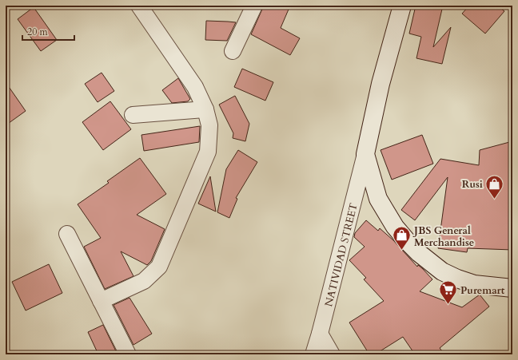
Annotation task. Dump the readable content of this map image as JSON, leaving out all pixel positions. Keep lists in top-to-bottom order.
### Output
{
  "streets": {
    "street": ["NATIVIDAD STREET"]
  },
  "places": {
    "shop": ["Rusi", "JBS General Merchandise"],
    "supermarket": ["Puremart"]
  },
  "scale_bar": "20 m"
}
